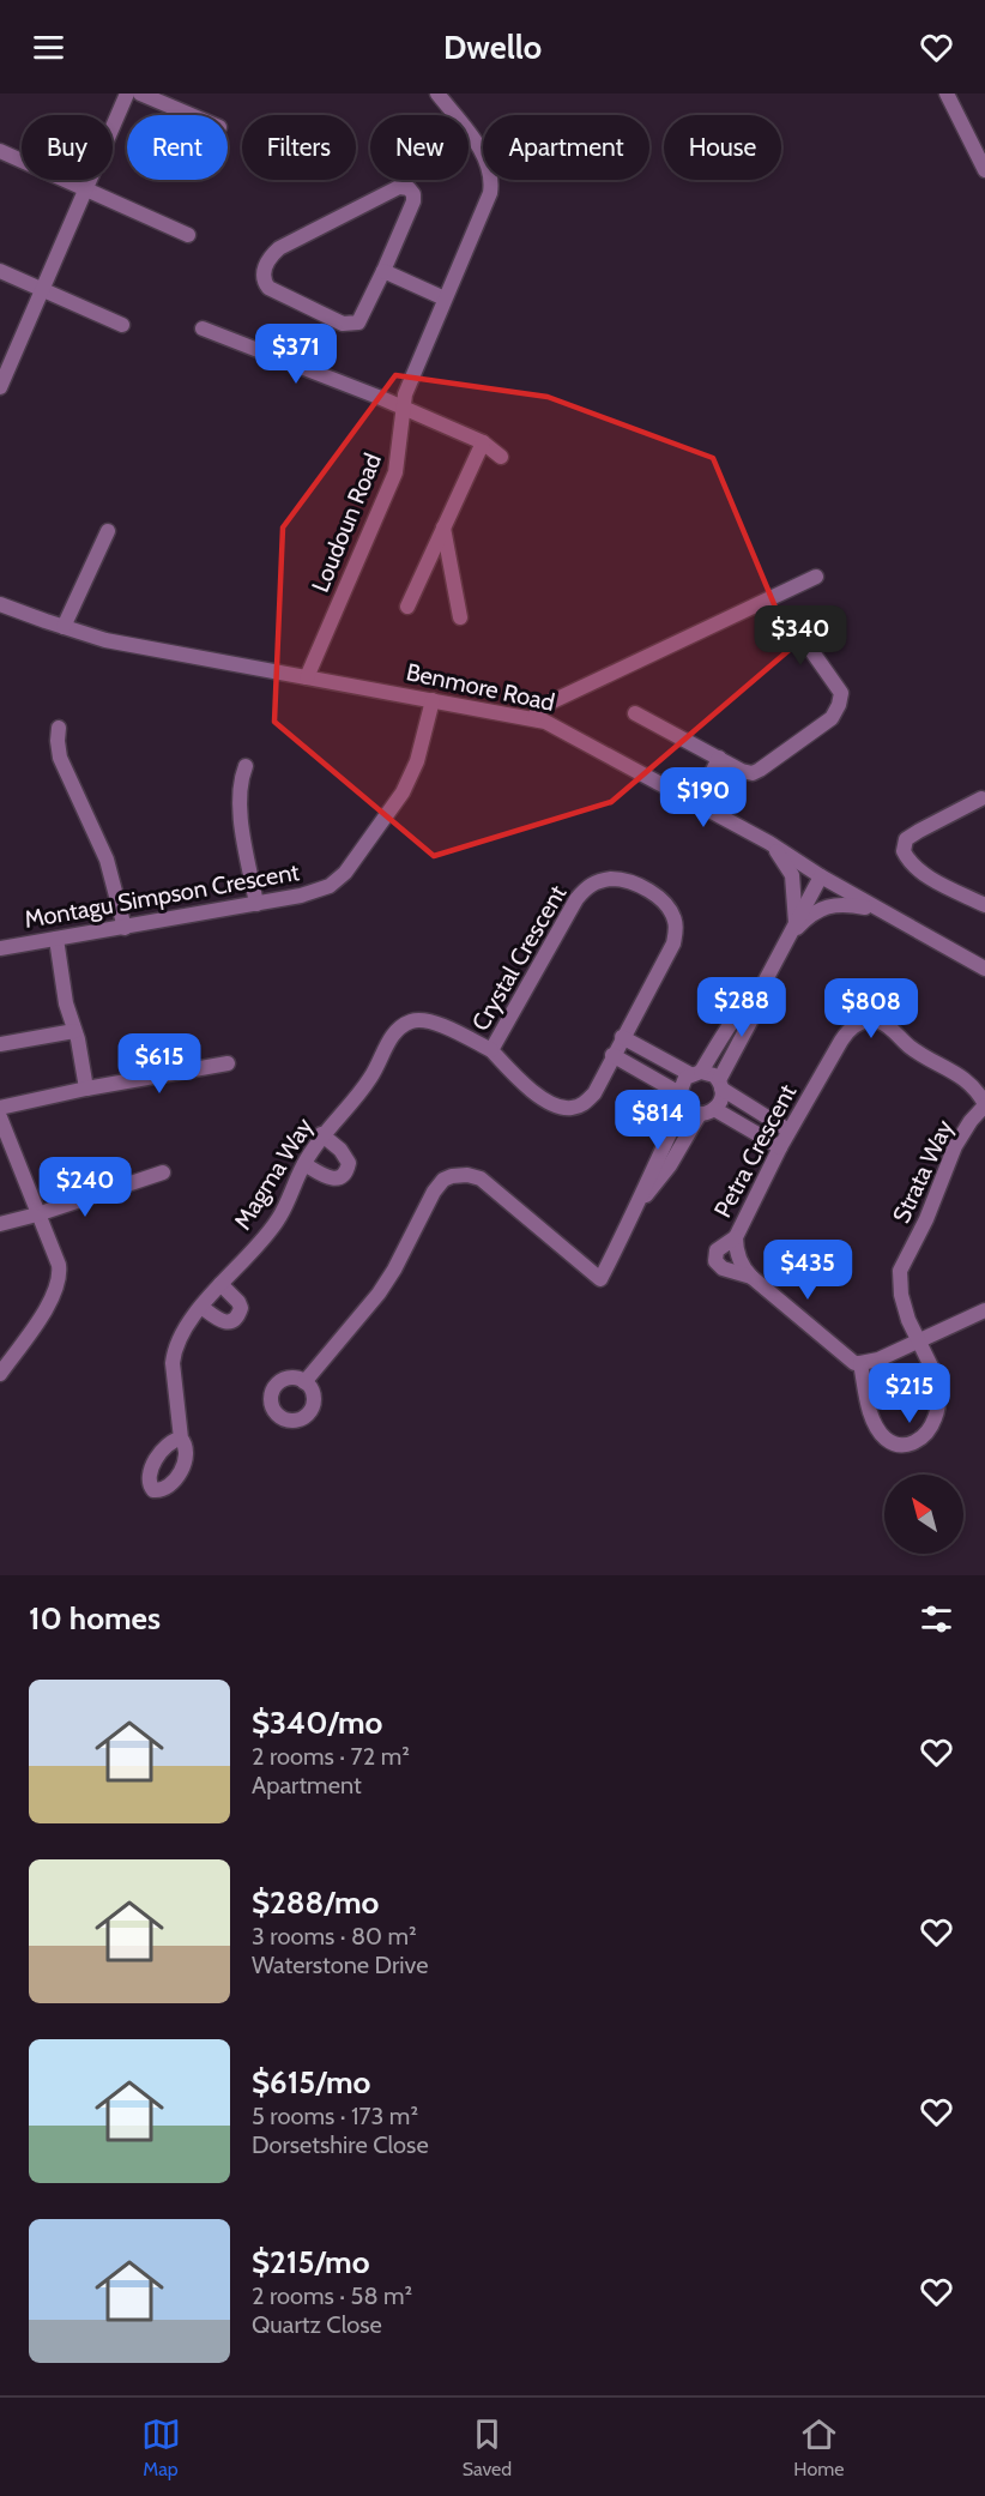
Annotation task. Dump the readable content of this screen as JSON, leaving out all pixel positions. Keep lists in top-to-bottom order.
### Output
{
  "streets": {
    "street": [
      "Loudoun Road",
      "Benmore Road",
      "Montagu Simpson Crescent",
      "Crystal Crescent",
      "Petra Crescent",
      "Strata Way",
      "Magma Way"
    ]
  },
  "crossings": [
    ["Loudoun Road", "Benmore Road"],
    ["Benmore Road", "Montagu Simpson Crescent"],
    ["Crystal Crescent", "Magma Way"],
    ["Petra Crescent", "Strata Way"]
  ],
  "north": "top left",
  "page": {
    "header": "Dwello",
    "chip": [
      "Buy",
      "Rent",
      "Filters",
      "New",
      "Apartment",
      "House"
    ],
    "price": [
      "$371",
      "$340",
      "$190",
      "$288",
      "$808",
      "$615",
      "$814",
      "$240",
      "$435",
      "$215"
    ],
    "heading": "10 homes",
    "list": [
      {
        "name": "$340/mo",
        "note": "2 rooms · 72 m² · Apartment"
      },
      {
        "name": "$288/mo",
        "note": "3 rooms · 80 m² · Waterstone Drive"
      },
      {
        "name": "$615/mo",
        "note": "5 rooms · 173 m² · Dorsetshire Close"
      },
      {
        "name": "$215/mo",
        "note": "2 rooms · 58 m² · Quartz Close"
      }
    ],
    "tabs": ["Map", "Saved", "Home"]
  }
}
